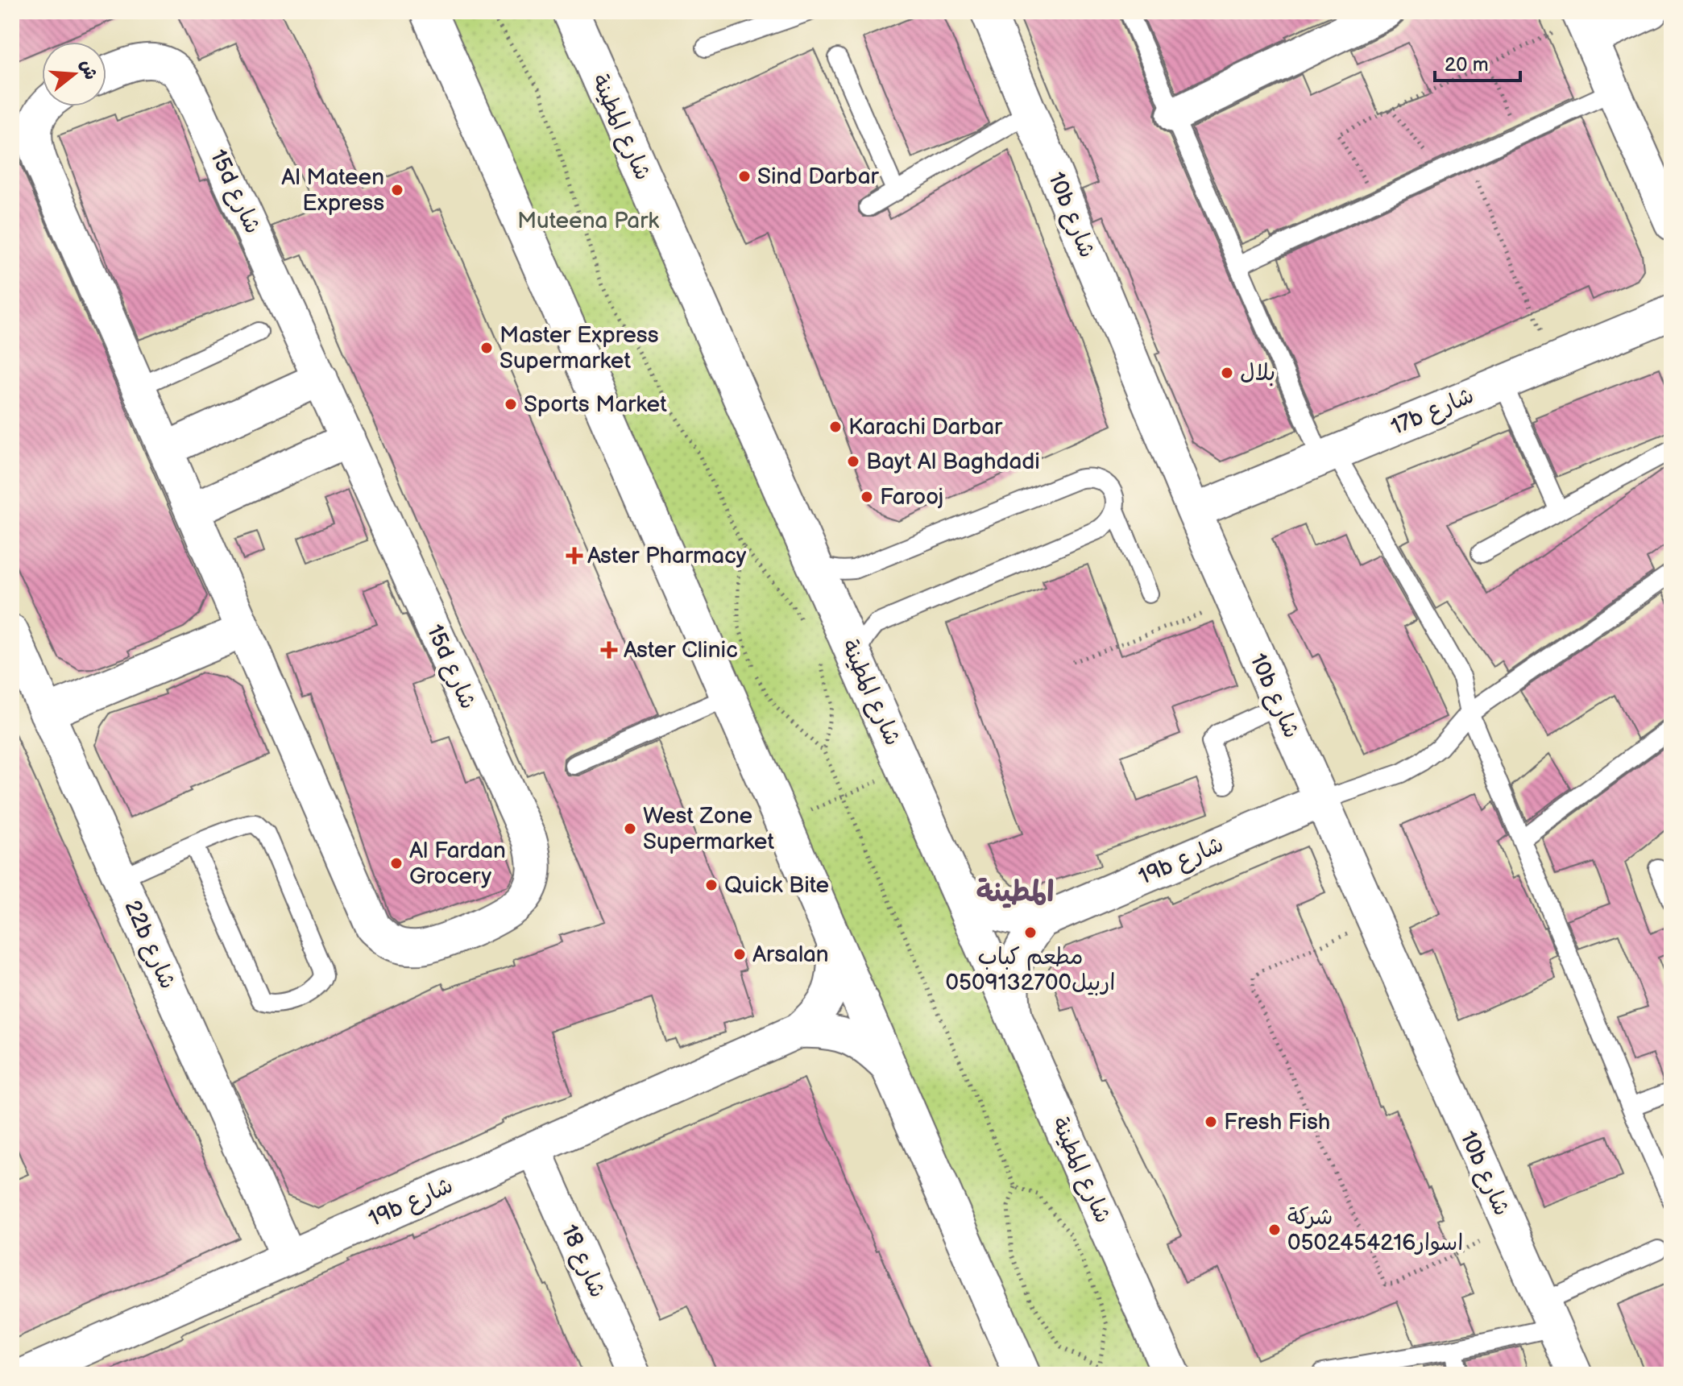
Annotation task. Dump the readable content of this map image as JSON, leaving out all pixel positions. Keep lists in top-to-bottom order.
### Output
{
  "streets": {
    "street": [
      "شارع المطينة",
      "15d شارع",
      "10b شارع",
      "17b شارع",
      "19b شارع",
      "22b شارع",
      "شارع 18"
    ]
  },
  "crossings": [
    ["شارع المطينة", "19b شارع"],
    ["10b شارع", "17b شارع"],
    ["10b شارع", "19b شارع"],
    ["19b شارع", "22b شارع"],
    ["19b شارع", "شارع 18"]
  ],
  "districts": ["المطينة"],
  "parks": ["Muteena Park"],
  "places": {
    "other": [
      "Sind Darbar",
      "Al Mateen Express",
      "Master Express Supermarket",
      "بلال",
      "Sports Market",
      "Karachi Darbar",
      "Bayt Al Baghdadi",
      "Farooj",
      "West Zone Supermarket",
      "Al Fardan Grocery",
      "Quick Bite",
      "مطعم كباب اربيل0509132700",
      "Arsalan",
      "Fresh Fish",
      "شركة اسوار0502454216"
    ],
    "health": ["Aster Pharmacy", "Aster Clinic"]
  },
  "scale_bar": "20 m",
  "north": "right"
}
